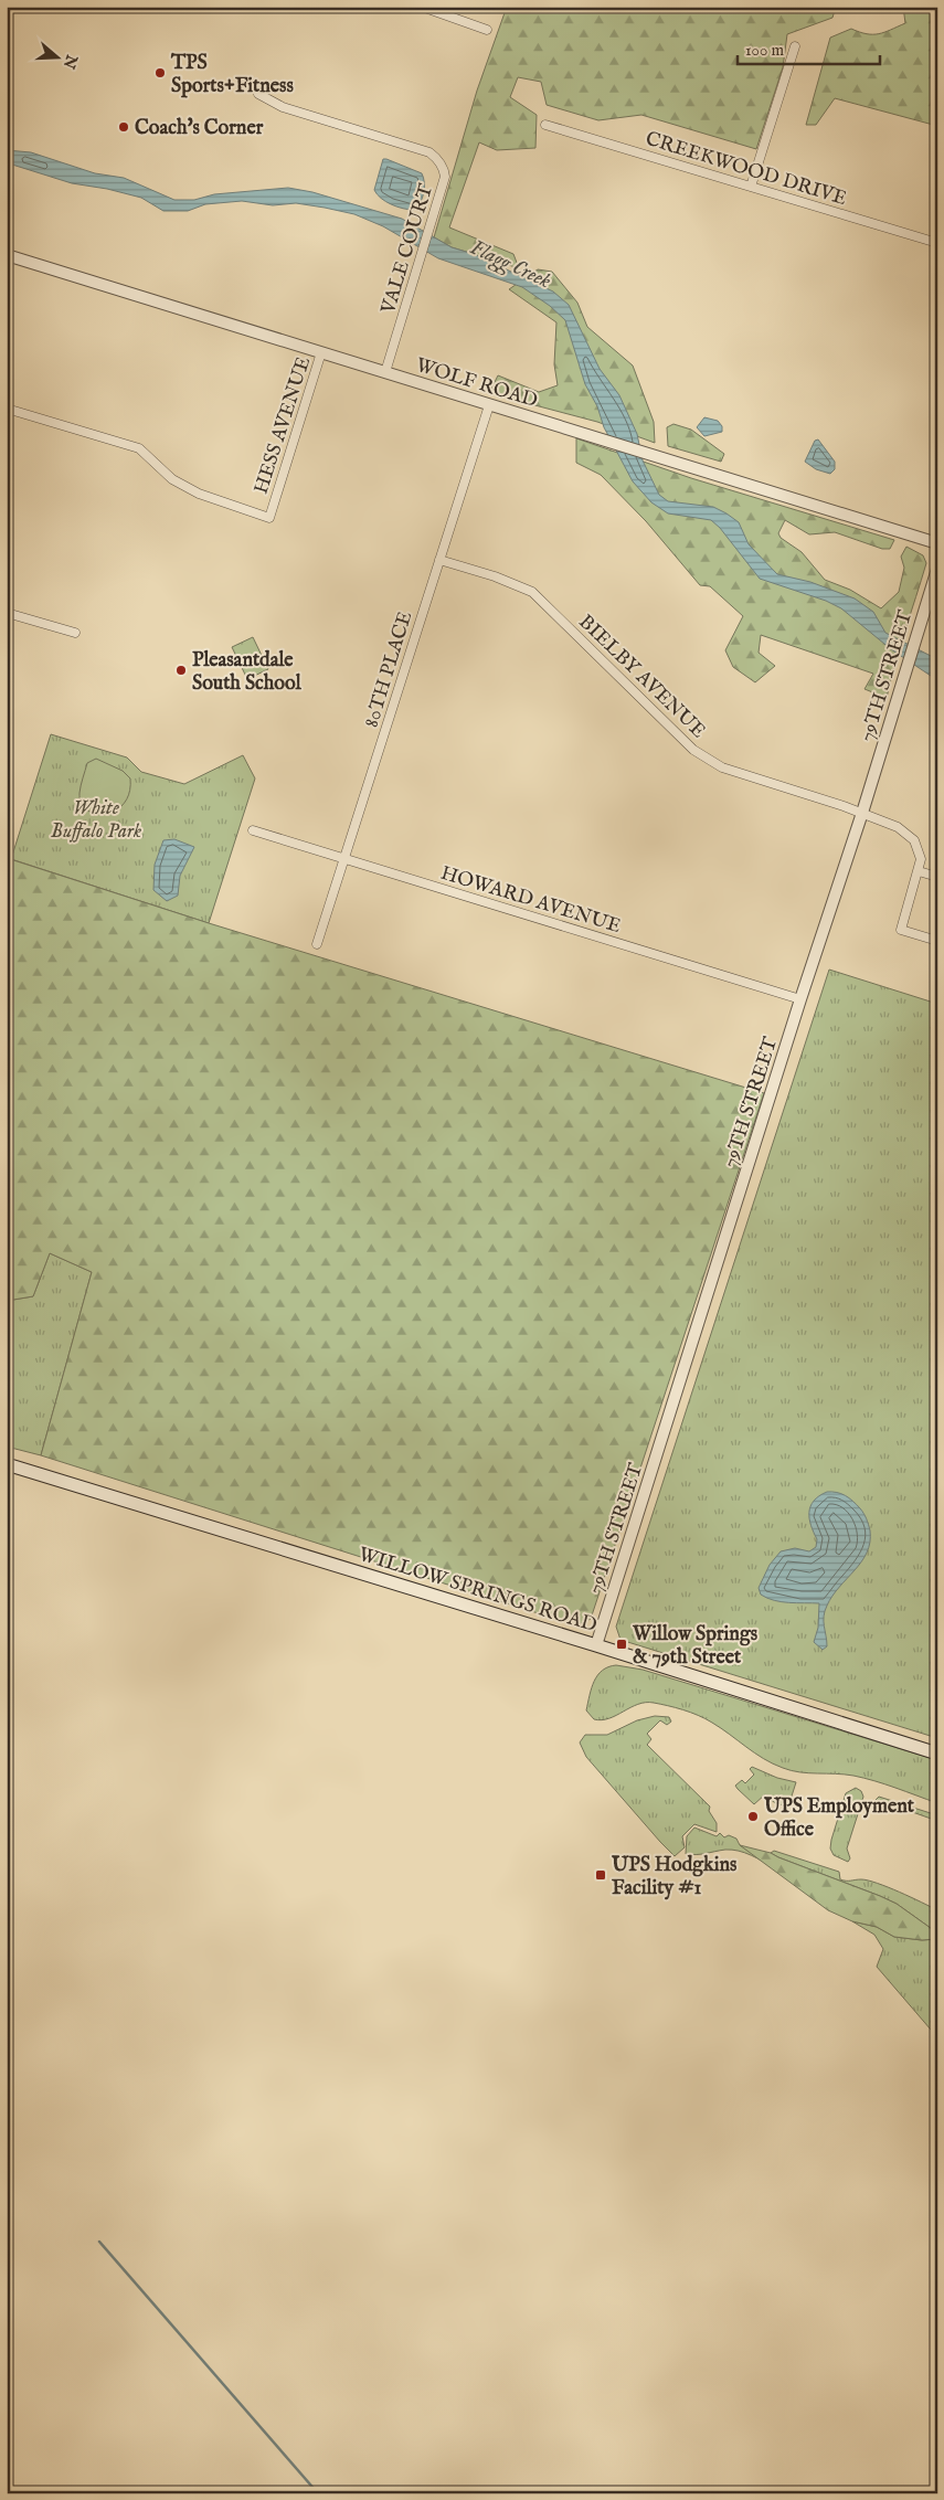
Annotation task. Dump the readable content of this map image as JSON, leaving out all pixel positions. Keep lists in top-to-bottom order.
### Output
{
  "streets": {
    "main road": ["WILLOW SPRINGS ROAD"],
    "street": [
      "CREEKWOOD DRIVE",
      "VALE COURT",
      "WOLF ROAD",
      "HESS AVENUE",
      "80TH PLACE",
      "BIELBY AVENUE",
      "79TH STREET",
      "HOWARD AVENUE"
    ]
  },
  "crossings": [
    ["VALE COURT", "WOLF ROAD"],
    ["WOLF ROAD", "HESS AVENUE"],
    ["WOLF ROAD", "80TH PLACE"],
    ["80TH PLACE", "BIELBY AVENUE"],
    ["80TH PLACE", "HOWARD AVENUE"],
    ["BIELBY AVENUE", "79TH STREET"],
    ["79TH STREET", "HOWARD AVENUE"],
    ["79TH STREET", "WILLOW SPRINGS ROAD"]
  ],
  "water": ["Flagg Creek"],
  "parks": ["White Buffalo Park"],
  "places": {
    "other": [
      "TPS Sports+Fitness",
      "Coach's Corner",
      "Pleasantdale South School",
      "UPS Employment Office"
    ],
    "transit": ["Willow Springs & 79th Street", "UPS Hodgkins Facility #1"]
  },
  "scale_bar": "100 m",
  "north": "right"
}
